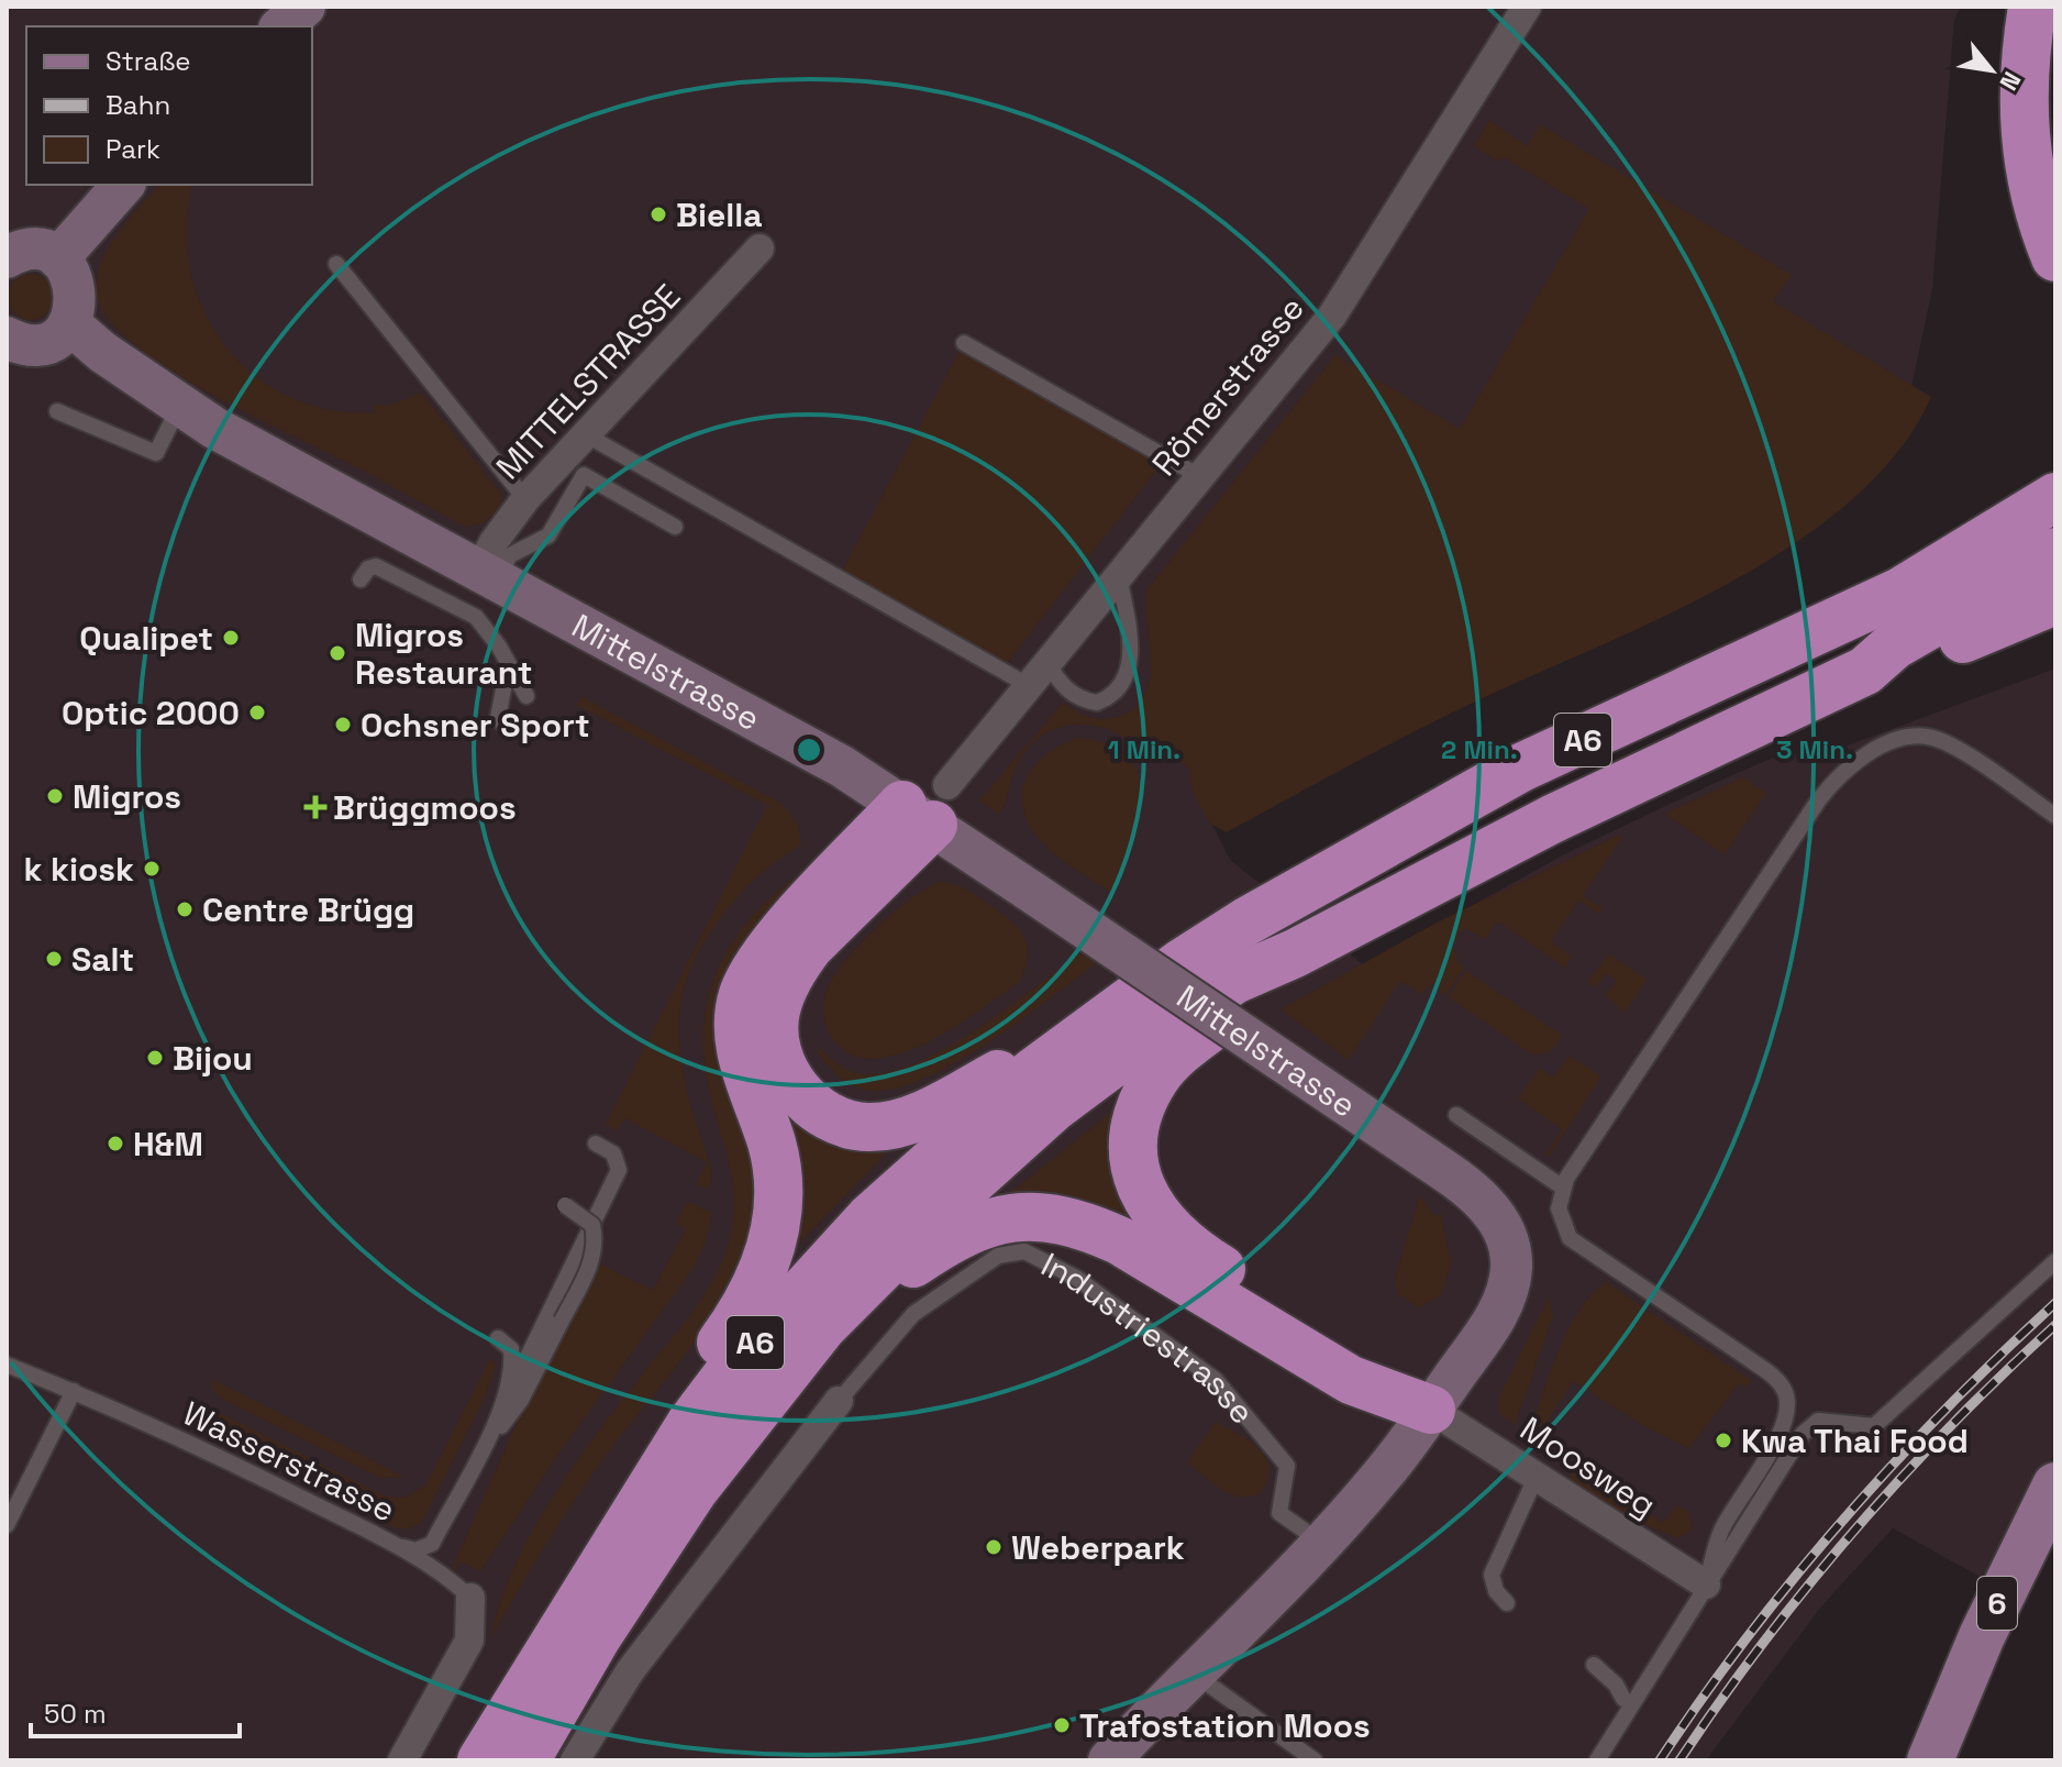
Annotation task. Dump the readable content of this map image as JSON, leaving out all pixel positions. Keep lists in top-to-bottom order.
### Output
{
  "streets": {
    "highway": ["A6"],
    "main road": ["Mittelstrasse", "6"],
    "street": ["MITTELSTRASSE", "Römerstrasse", "Moosweg"],
    "lane": ["Industriestrasse", "Wasserstrasse"]
  },
  "crossings": [
    ["MITTELSTRASSE", "Mittelstrasse"],
    ["Römerstrasse", "Mittelstrasse"],
    ["Mittelstrasse", "Moosweg"]
  ],
  "places": {
    "other": [
      "Biella",
      "Qualipet",
      "Migros Restaurant",
      "Optic 2000",
      "Ochsner Sport",
      "Migros",
      "k kiosk",
      "Centre Brügg",
      "Salt",
      "Bijou",
      "H&M",
      "Kwa Thai Food",
      "Weberpark",
      "Trafostation Moos"
    ],
    "health": ["Brüggmoos"]
  },
  "legend": ["Straße", "Bahn", "Park"],
  "scale_bar": "50 m",
  "north": "bottom right",
  "rings": ["1 Min.", "2 Min.", "3 Min."]
}
